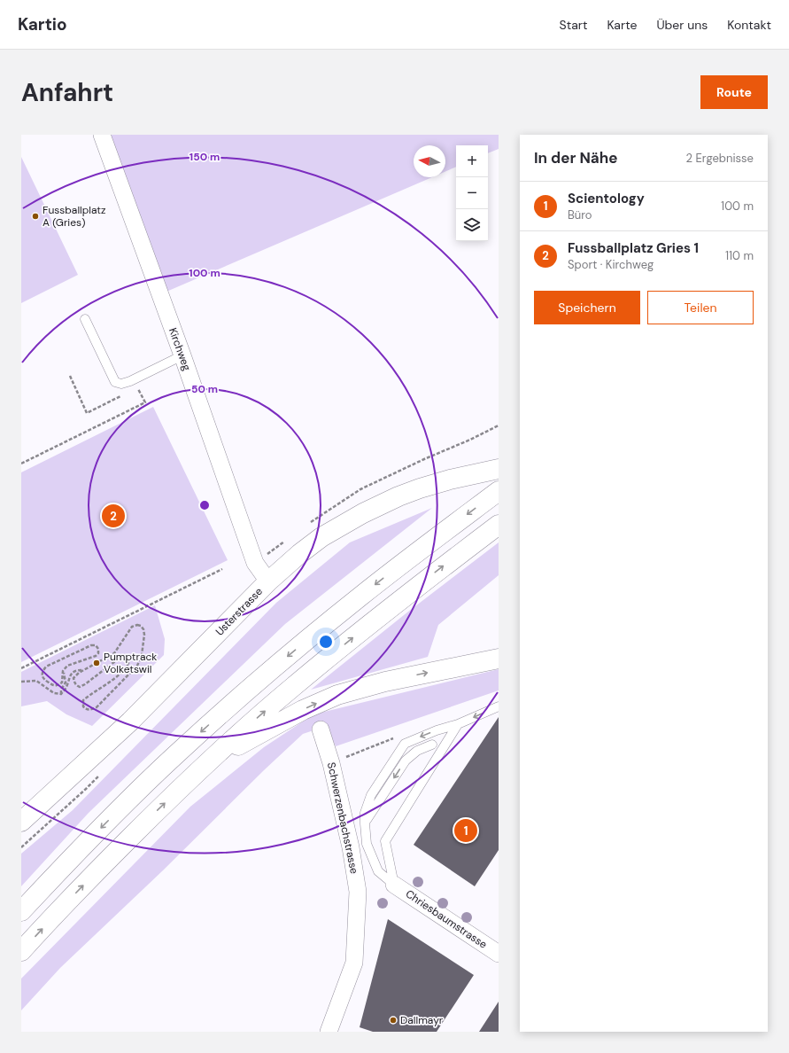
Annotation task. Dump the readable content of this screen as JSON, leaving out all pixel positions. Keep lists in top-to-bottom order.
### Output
{
  "streets": {
    "main road": ["Usterstrasse"],
    "street": ["Kirchweg", "Schwerzenbachstrasse", "Chriesbaumstrasse"]
  },
  "crossings": [
    ["Kirchweg", "Usterstrasse"]
  ],
  "places": ["Fussballplatz A (Gries)", "Pumptrack Volketswil", "Dallmayr"],
  "north": "left",
  "page": {
    "header": "Kartio",
    "nav": [
      "Start",
      "Karte",
      "Über uns",
      "Kontakt"
    ],
    "buttons": [
      "Route",
      ["Speichern", "Teilen"]
    ],
    "title": "Anfahrt",
    "heading": ["In der Nähe", "2 Ergebnisse"],
    "map_buttons": ["+", "−"],
    "list": [
      {
        "mark": "1",
        "name": "Scientology",
        "note": "Büro",
        "value": "100 m"
      },
      {
        "mark": "2",
        "name": "Fussballplatz Gries 1",
        "note": "Sport · Kirchweg",
        "value": "110 m"
      }
    ],
    "pins": ["2", "1"]
  },
  "rings": ["150 m", "100 m", "50 m"]
}
